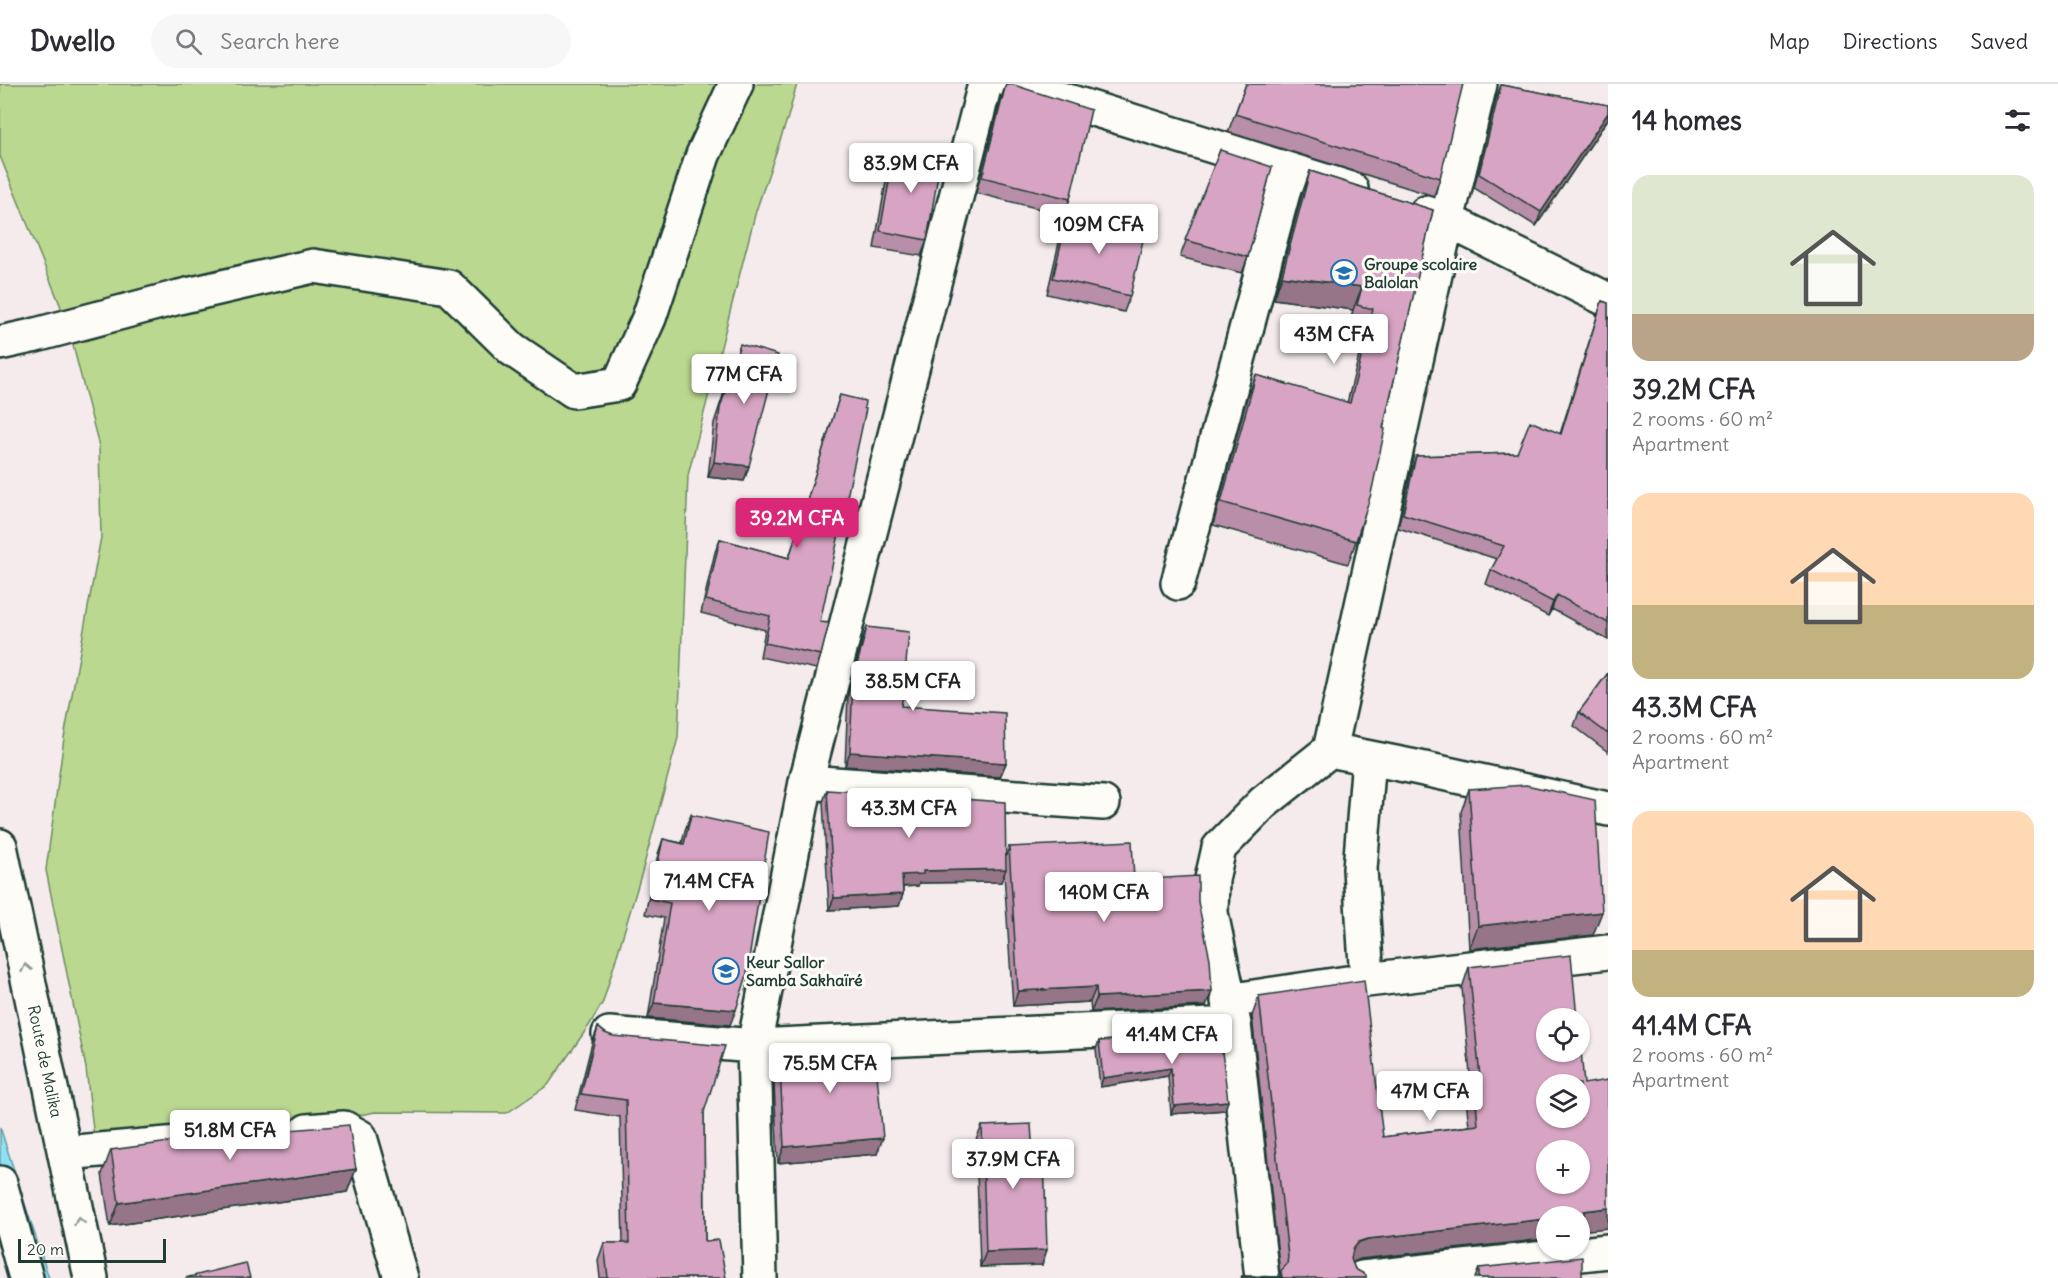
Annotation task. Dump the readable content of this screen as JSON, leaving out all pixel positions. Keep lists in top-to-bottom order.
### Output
{
  "streets": {
    "street": ["Route de Malika"]
  },
  "one_way": ["Route de Malika"],
  "places": {
    "school or university": ["Groupe scolaire Balolan", "Keur Sallor Samba Sakhaïré"]
  },
  "scale_bar": "20 m",
  "page": {
    "header": "Dwello",
    "search": "Search here",
    "nav": ["Map", "Directions", "Saved"],
    "heading": "14 homes",
    "price": [
      "83.9M CFA",
      "109M CFA",
      "43M CFA",
      "77M CFA",
      "39.2M CFA",
      "38.5M CFA",
      "43.3M CFA",
      "71.4M CFA",
      "140M CFA",
      "41.4M CFA",
      "75.5M CFA",
      "47M CFA",
      "51.8M CFA",
      "37.9M CFA"
    ],
    "list": [
      {
        "name": "39.2M CFA",
        "note": "2 rooms · 60 m² · Apartment"
      },
      {
        "name": "43.3M CFA",
        "note": "2 rooms · 60 m² · Apartment"
      },
      {
        "name": "41.4M CFA",
        "note": "2 rooms · 60 m² · Apartment"
      }
    ],
    "map_buttons": ["+", "−"],
    "scale": "20 m"
  }
}
